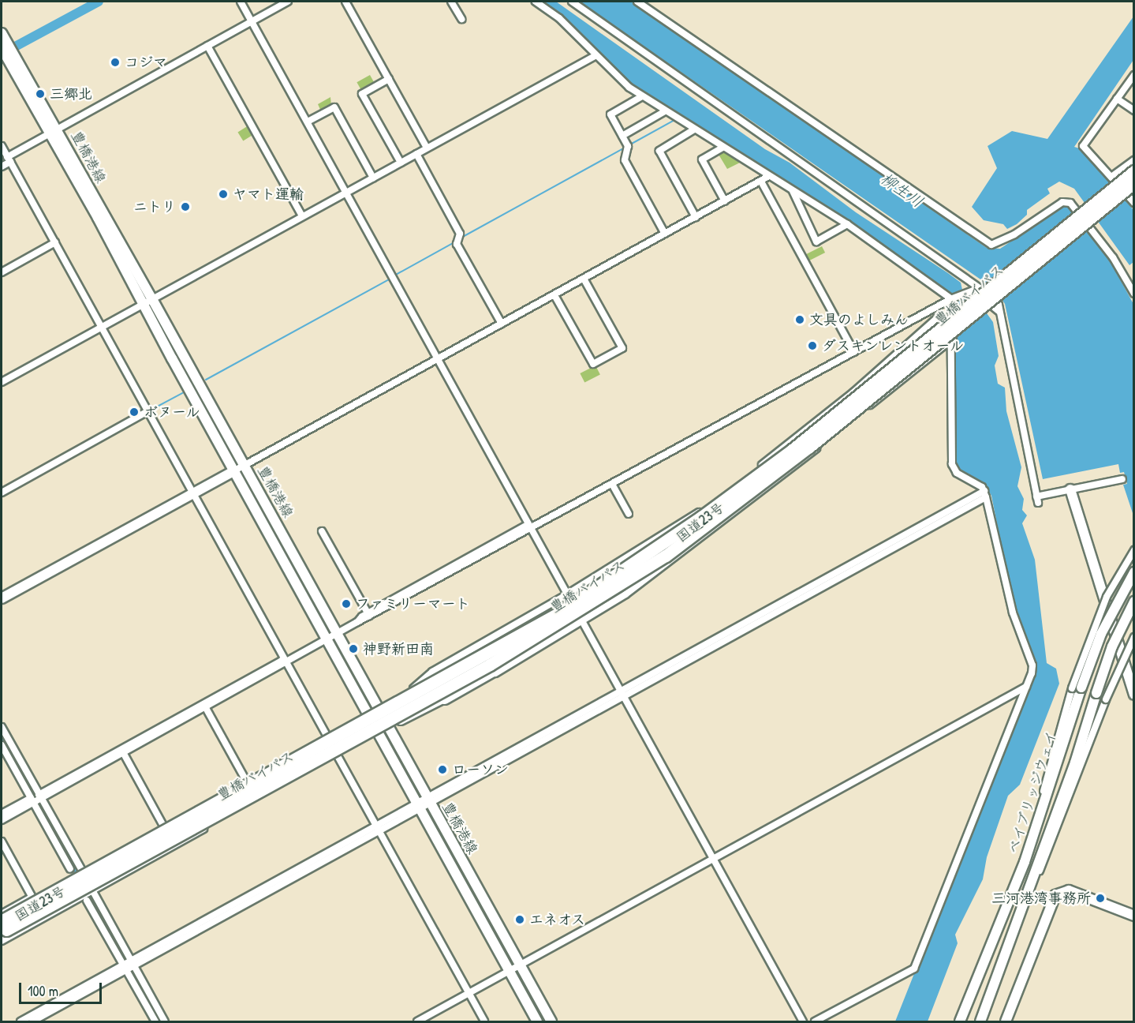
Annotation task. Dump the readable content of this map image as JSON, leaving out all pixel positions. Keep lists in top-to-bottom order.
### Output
{
  "streets": {
    "highway": ["豊橋バイパス"],
    "main road": ["豊橋港線", "ベイブリッジウェイ"],
    "street": ["国道23号"]
  },
  "crossings": [
    ["豊橋港線", "国道23号"]
  ],
  "water": ["柳生川"],
  "places": [
    "コジマ",
    "三郷北",
    "ヤマト運輸",
    "ニトリ",
    "文具のよしみん",
    "ダスキンレントオール",
    "ボヌール",
    "ファミリーマート",
    "神野新田南",
    "ローソン",
    "三河港湾事務所",
    "エネオス"
  ],
  "scale_bar": "100 m"
}
